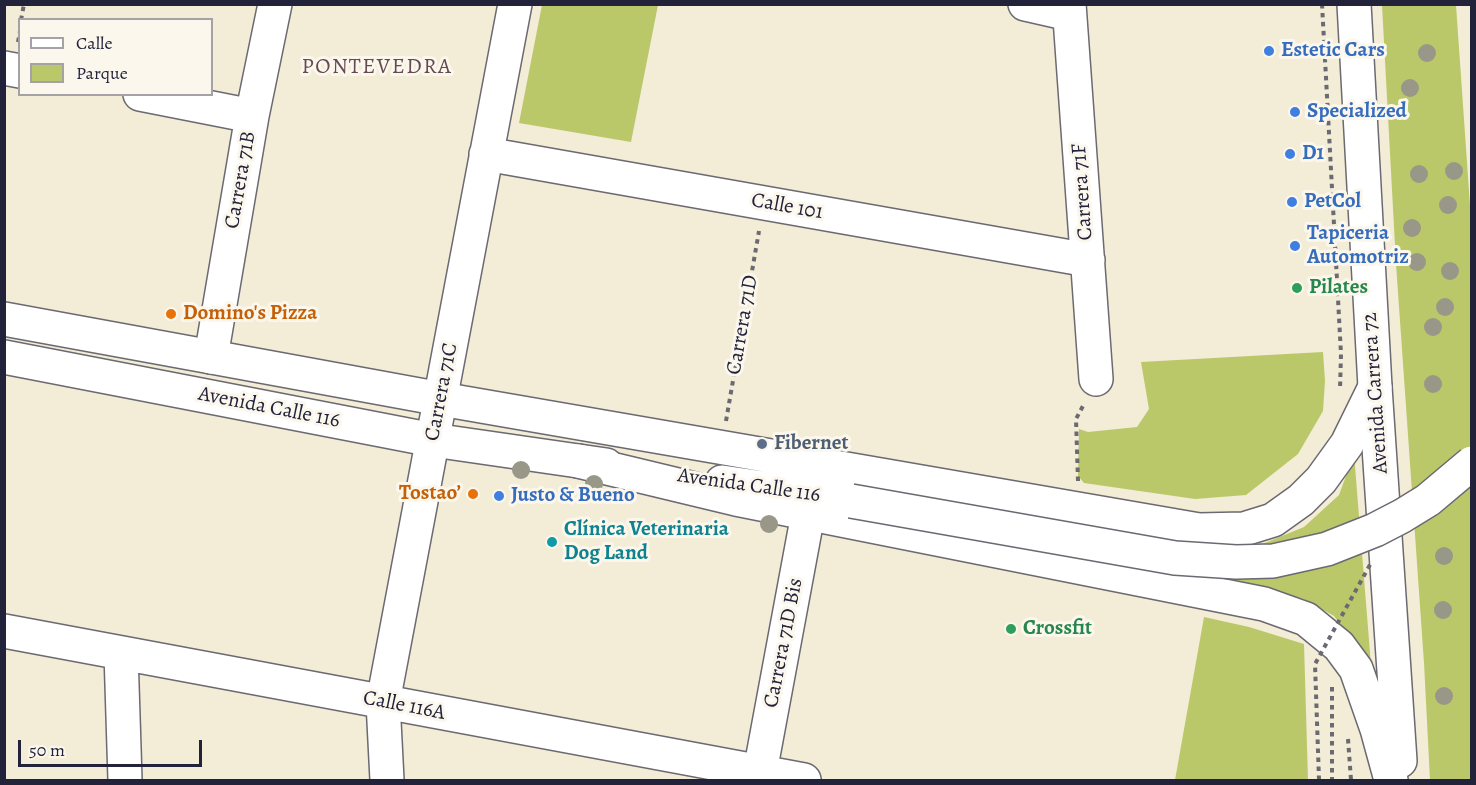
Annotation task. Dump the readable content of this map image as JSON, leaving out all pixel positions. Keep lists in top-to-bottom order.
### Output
{
  "streets": {
    "main road": [
      "Carrera 71B",
      "Carrera 71F",
      "Calle 101",
      "Carrera 71C",
      "Avenida Carrera 72",
      "Avenida Calle 116",
      "Carrera 71D Bis",
      "Calle 116A"
    ],
    "path": ["Carrera 71D"]
  },
  "crossings": [
    ["Carrera 71B", "Avenida Calle 116"],
    ["Carrera 71F", "Calle 101"],
    ["Calle 101", "Carrera 71D"],
    ["Calle 101", "Carrera 71C"],
    ["Carrera 71D", "Avenida Calle 116"],
    ["Carrera 71C", "Avenida Calle 116"],
    ["Carrera 71C", "Calle 116A"],
    ["Avenida Carrera 72", "Avenida Calle 116"],
    ["Carrera 71D Bis", "Calle 116A"]
  ],
  "districts": ["PONTEVEDRA"],
  "places": [
    "Estetic Cars",
    "Specialized",
    "D1",
    "PetCol",
    "Tapiceria Automotriz",
    "Pilates",
    "Domino's Pizza",
    "Fibernet",
    "Tostao’",
    "Justo & Bueno",
    "Clínica Veterinaria Dog Land",
    "Crossfit"
  ],
  "legend": ["Calle", "Parque"],
  "scale_bar": "50 m"
}
